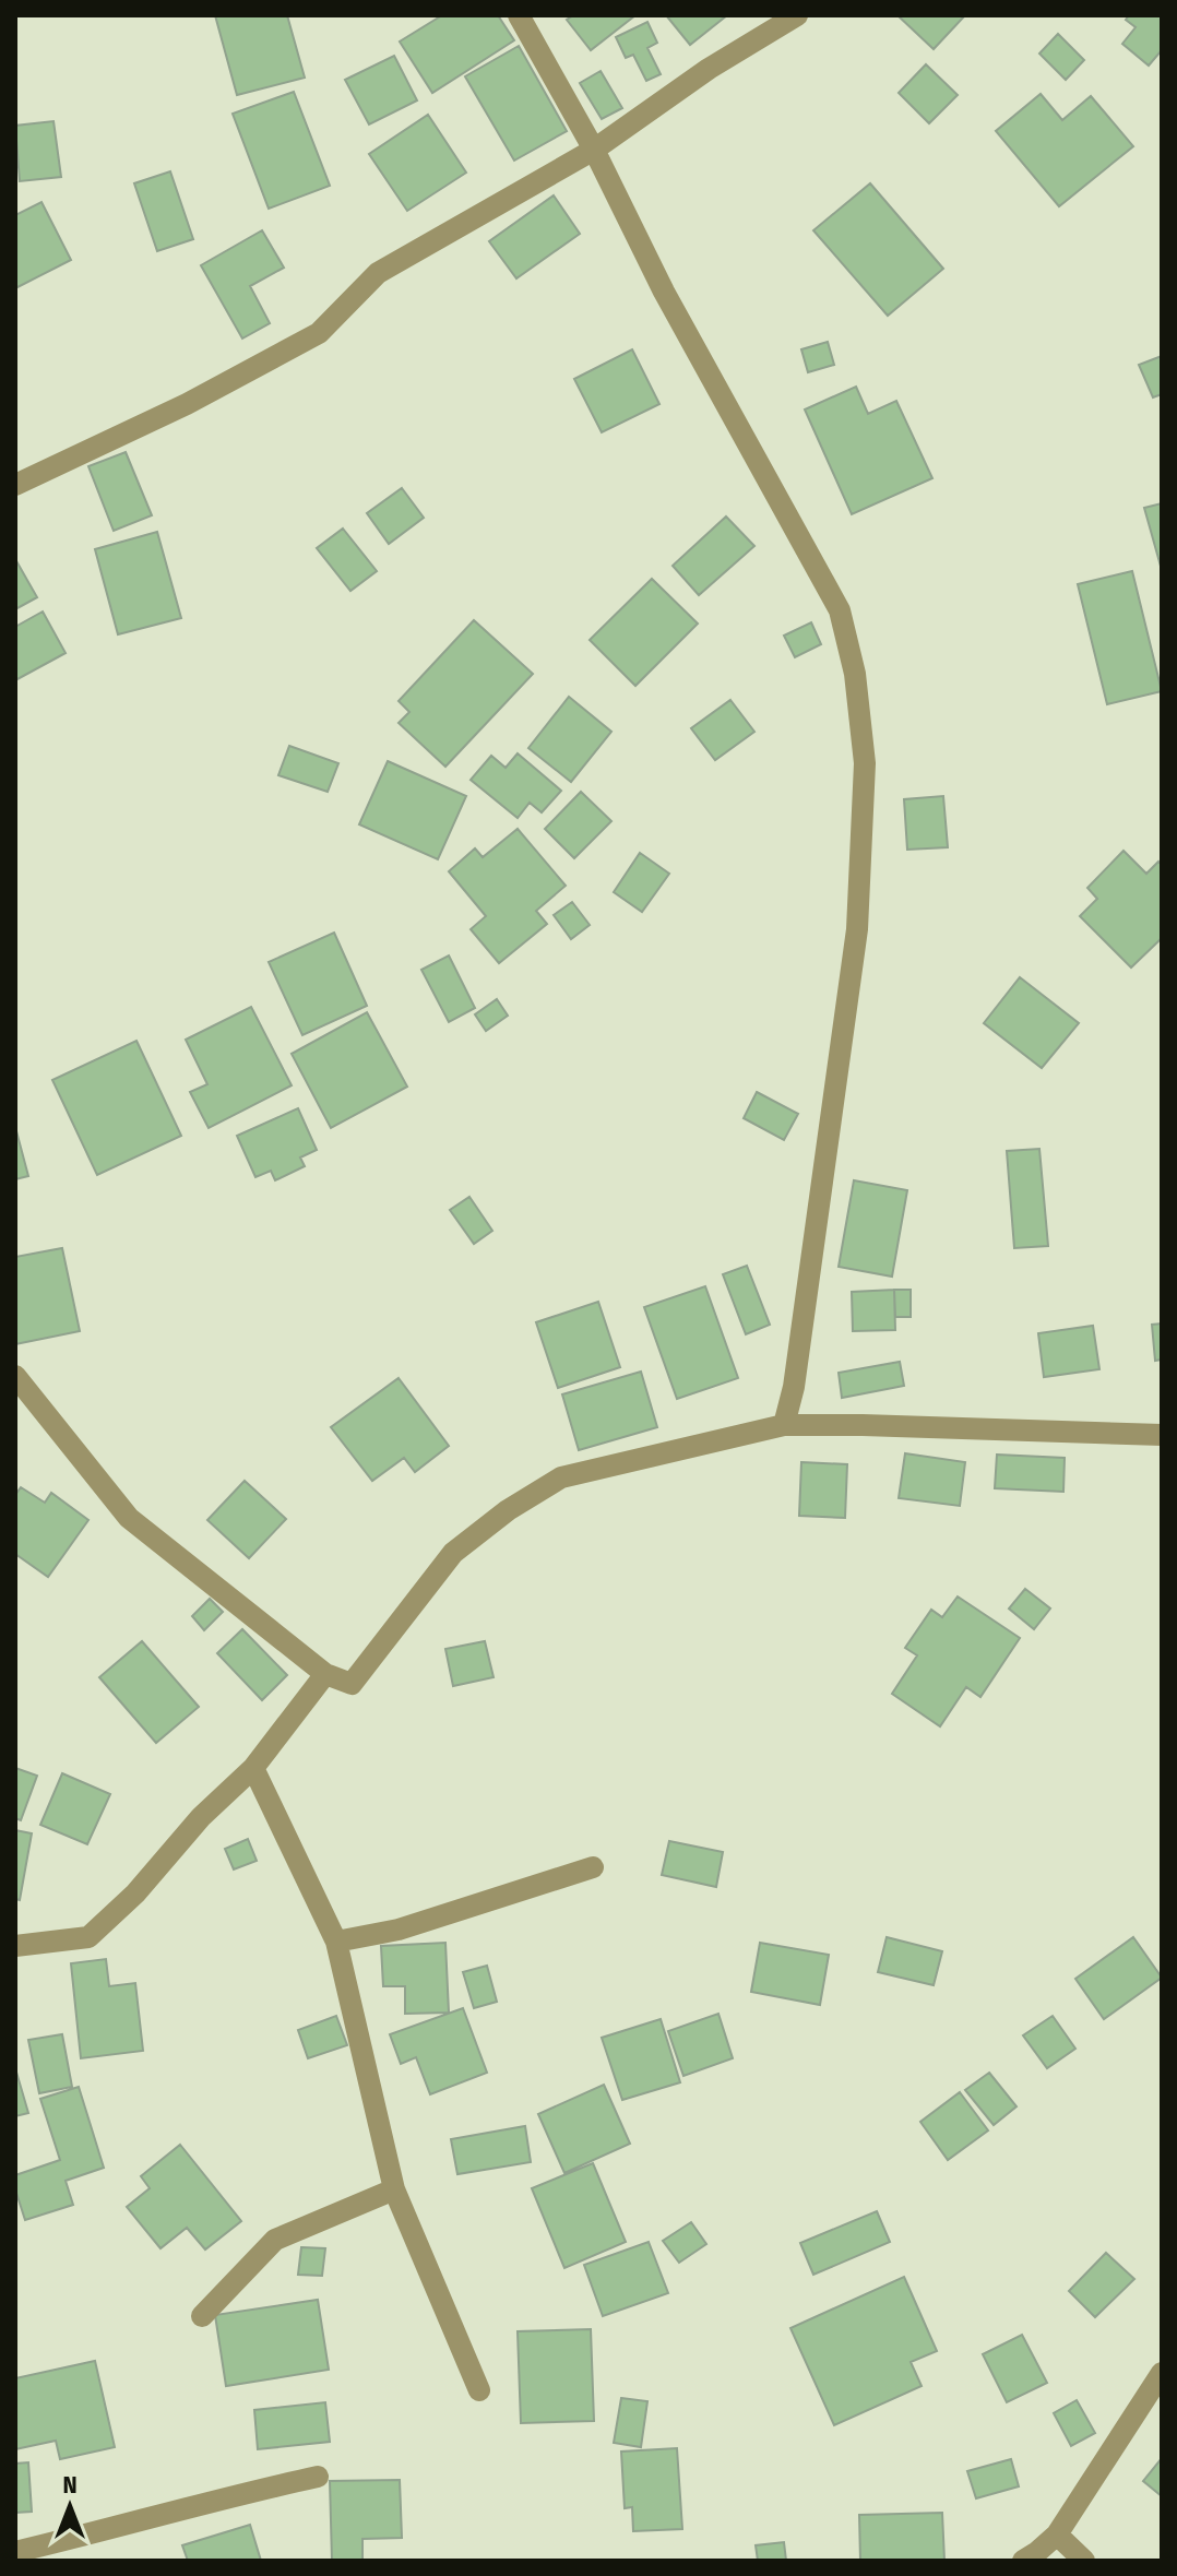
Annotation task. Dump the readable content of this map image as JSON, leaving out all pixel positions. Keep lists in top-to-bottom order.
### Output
{
  "north": "top"
}
